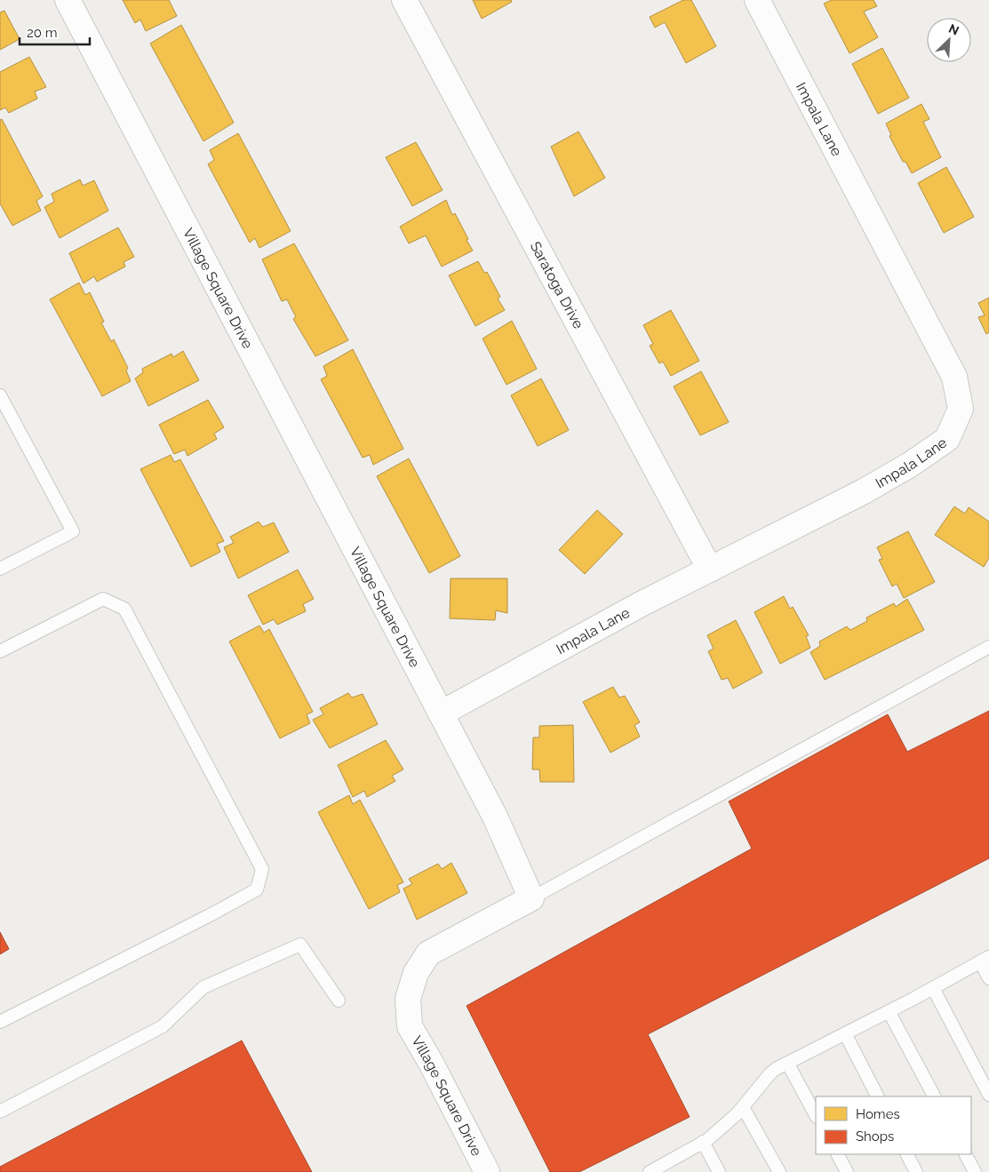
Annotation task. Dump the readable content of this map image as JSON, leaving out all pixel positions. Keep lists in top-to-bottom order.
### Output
{
  "streets": {
    "street": ["Impala Lane", "Saratoga Drive", "Village Square Drive"]
  },
  "crossings": [
    ["Impala Lane", "Saratoga Drive"],
    ["Impala Lane", "Village Square Drive"]
  ],
  "legend": ["Homes", "Shops"],
  "scale_bar": "20 m",
  "north": "top right"
}
